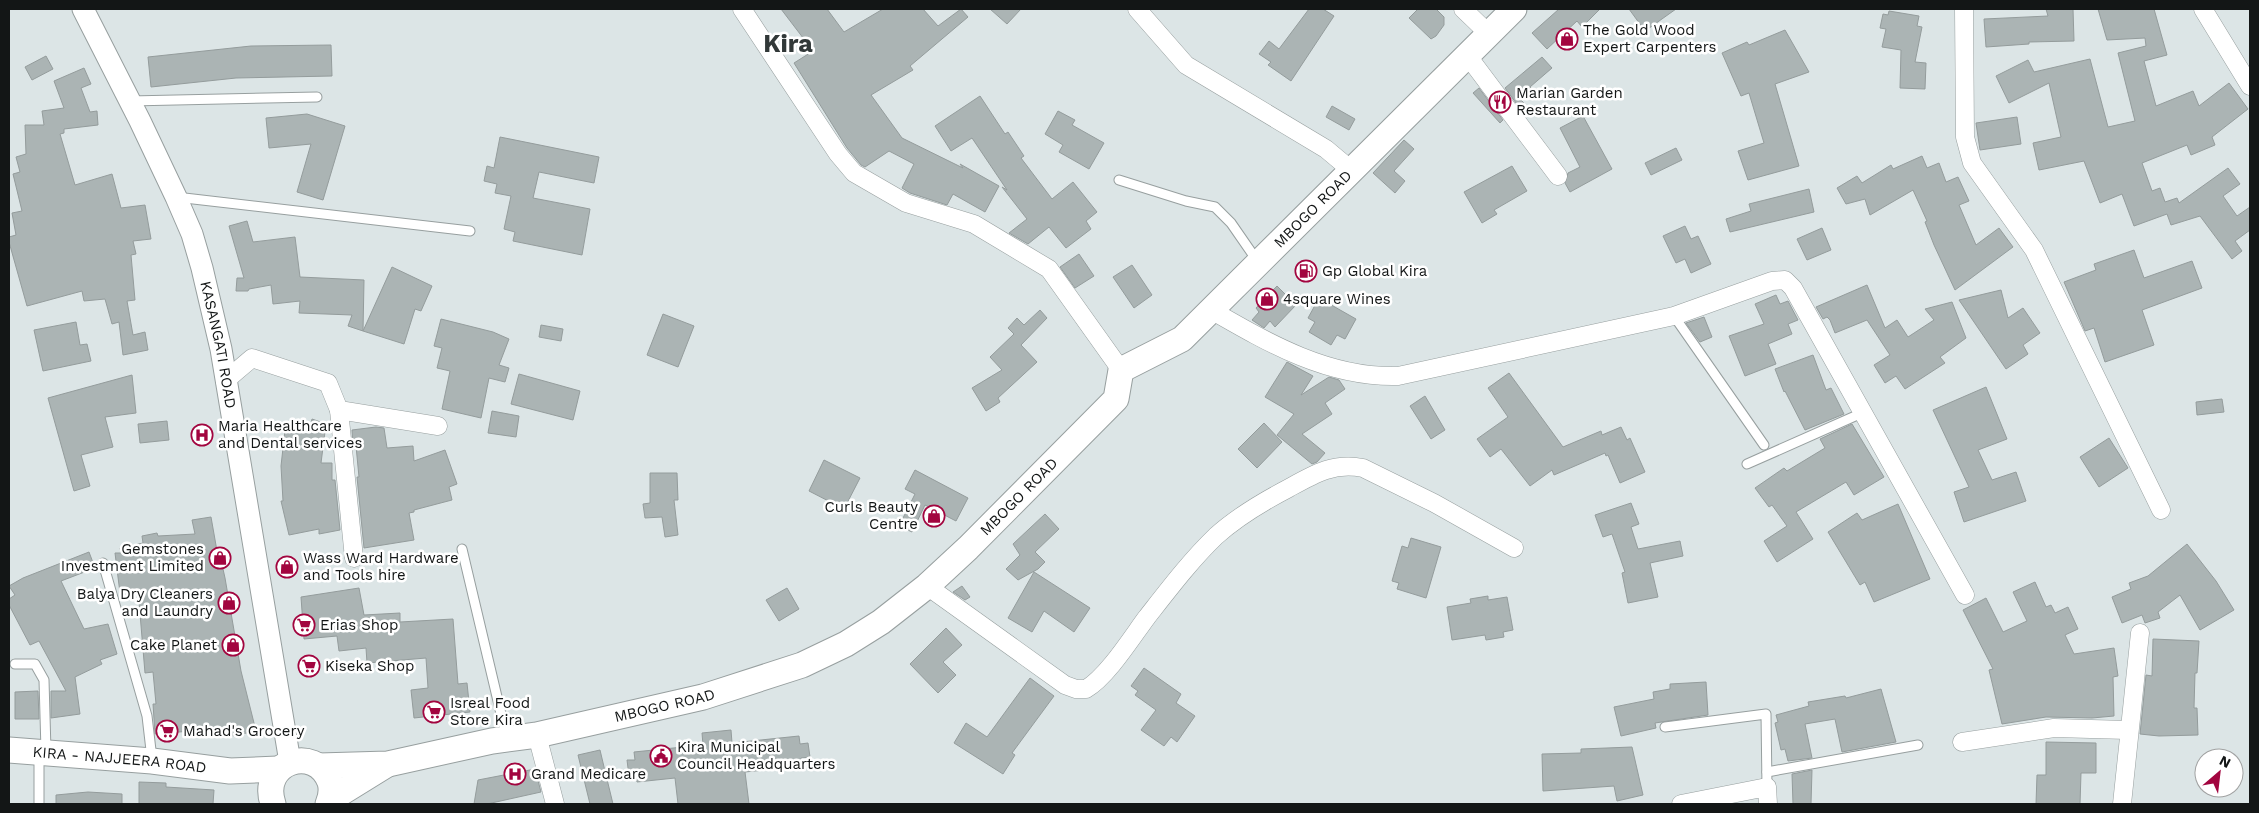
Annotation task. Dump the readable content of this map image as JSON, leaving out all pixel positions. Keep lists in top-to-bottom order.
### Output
{
  "streets": {
    "main road": ["MBOGO ROAD", "KIRA - NAJJEERA ROAD"],
    "street": ["KASANGATI ROAD"]
  },
  "crossings": [
    ["MBOGO ROAD", "KASANGATI ROAD"],
    ["MBOGO ROAD", "KIRA - NAJJEERA ROAD"],
    ["KASANGATI ROAD", "KIRA - NAJJEERA ROAD"]
  ],
  "districts": ["Kira"],
  "places": {
    "shop": [
      "The Gold Wood Expert Carpenters",
      "4square Wines",
      "Curls Beauty Centre",
      "Gemstones Investment Limited",
      "Wass Ward Hardware and Tools hire",
      "Balya Dry Cleaners and Laundry",
      "Cake Planet"
    ],
    "restaurant": ["Marian Garden Restaurant"],
    "fuel station": ["Gp Global Kira"],
    "hospital": ["Maria Healthcare and Dental services", "Grand Medicare"],
    "supermarket": [
      "Erias Shop",
      "Kiseka Shop",
      "Isreal Food Store Kira",
      "Mahad's Grocery"
    ],
    "public building": ["Kira Municipal Council Headquarters"]
  },
  "north": "top right"
}
